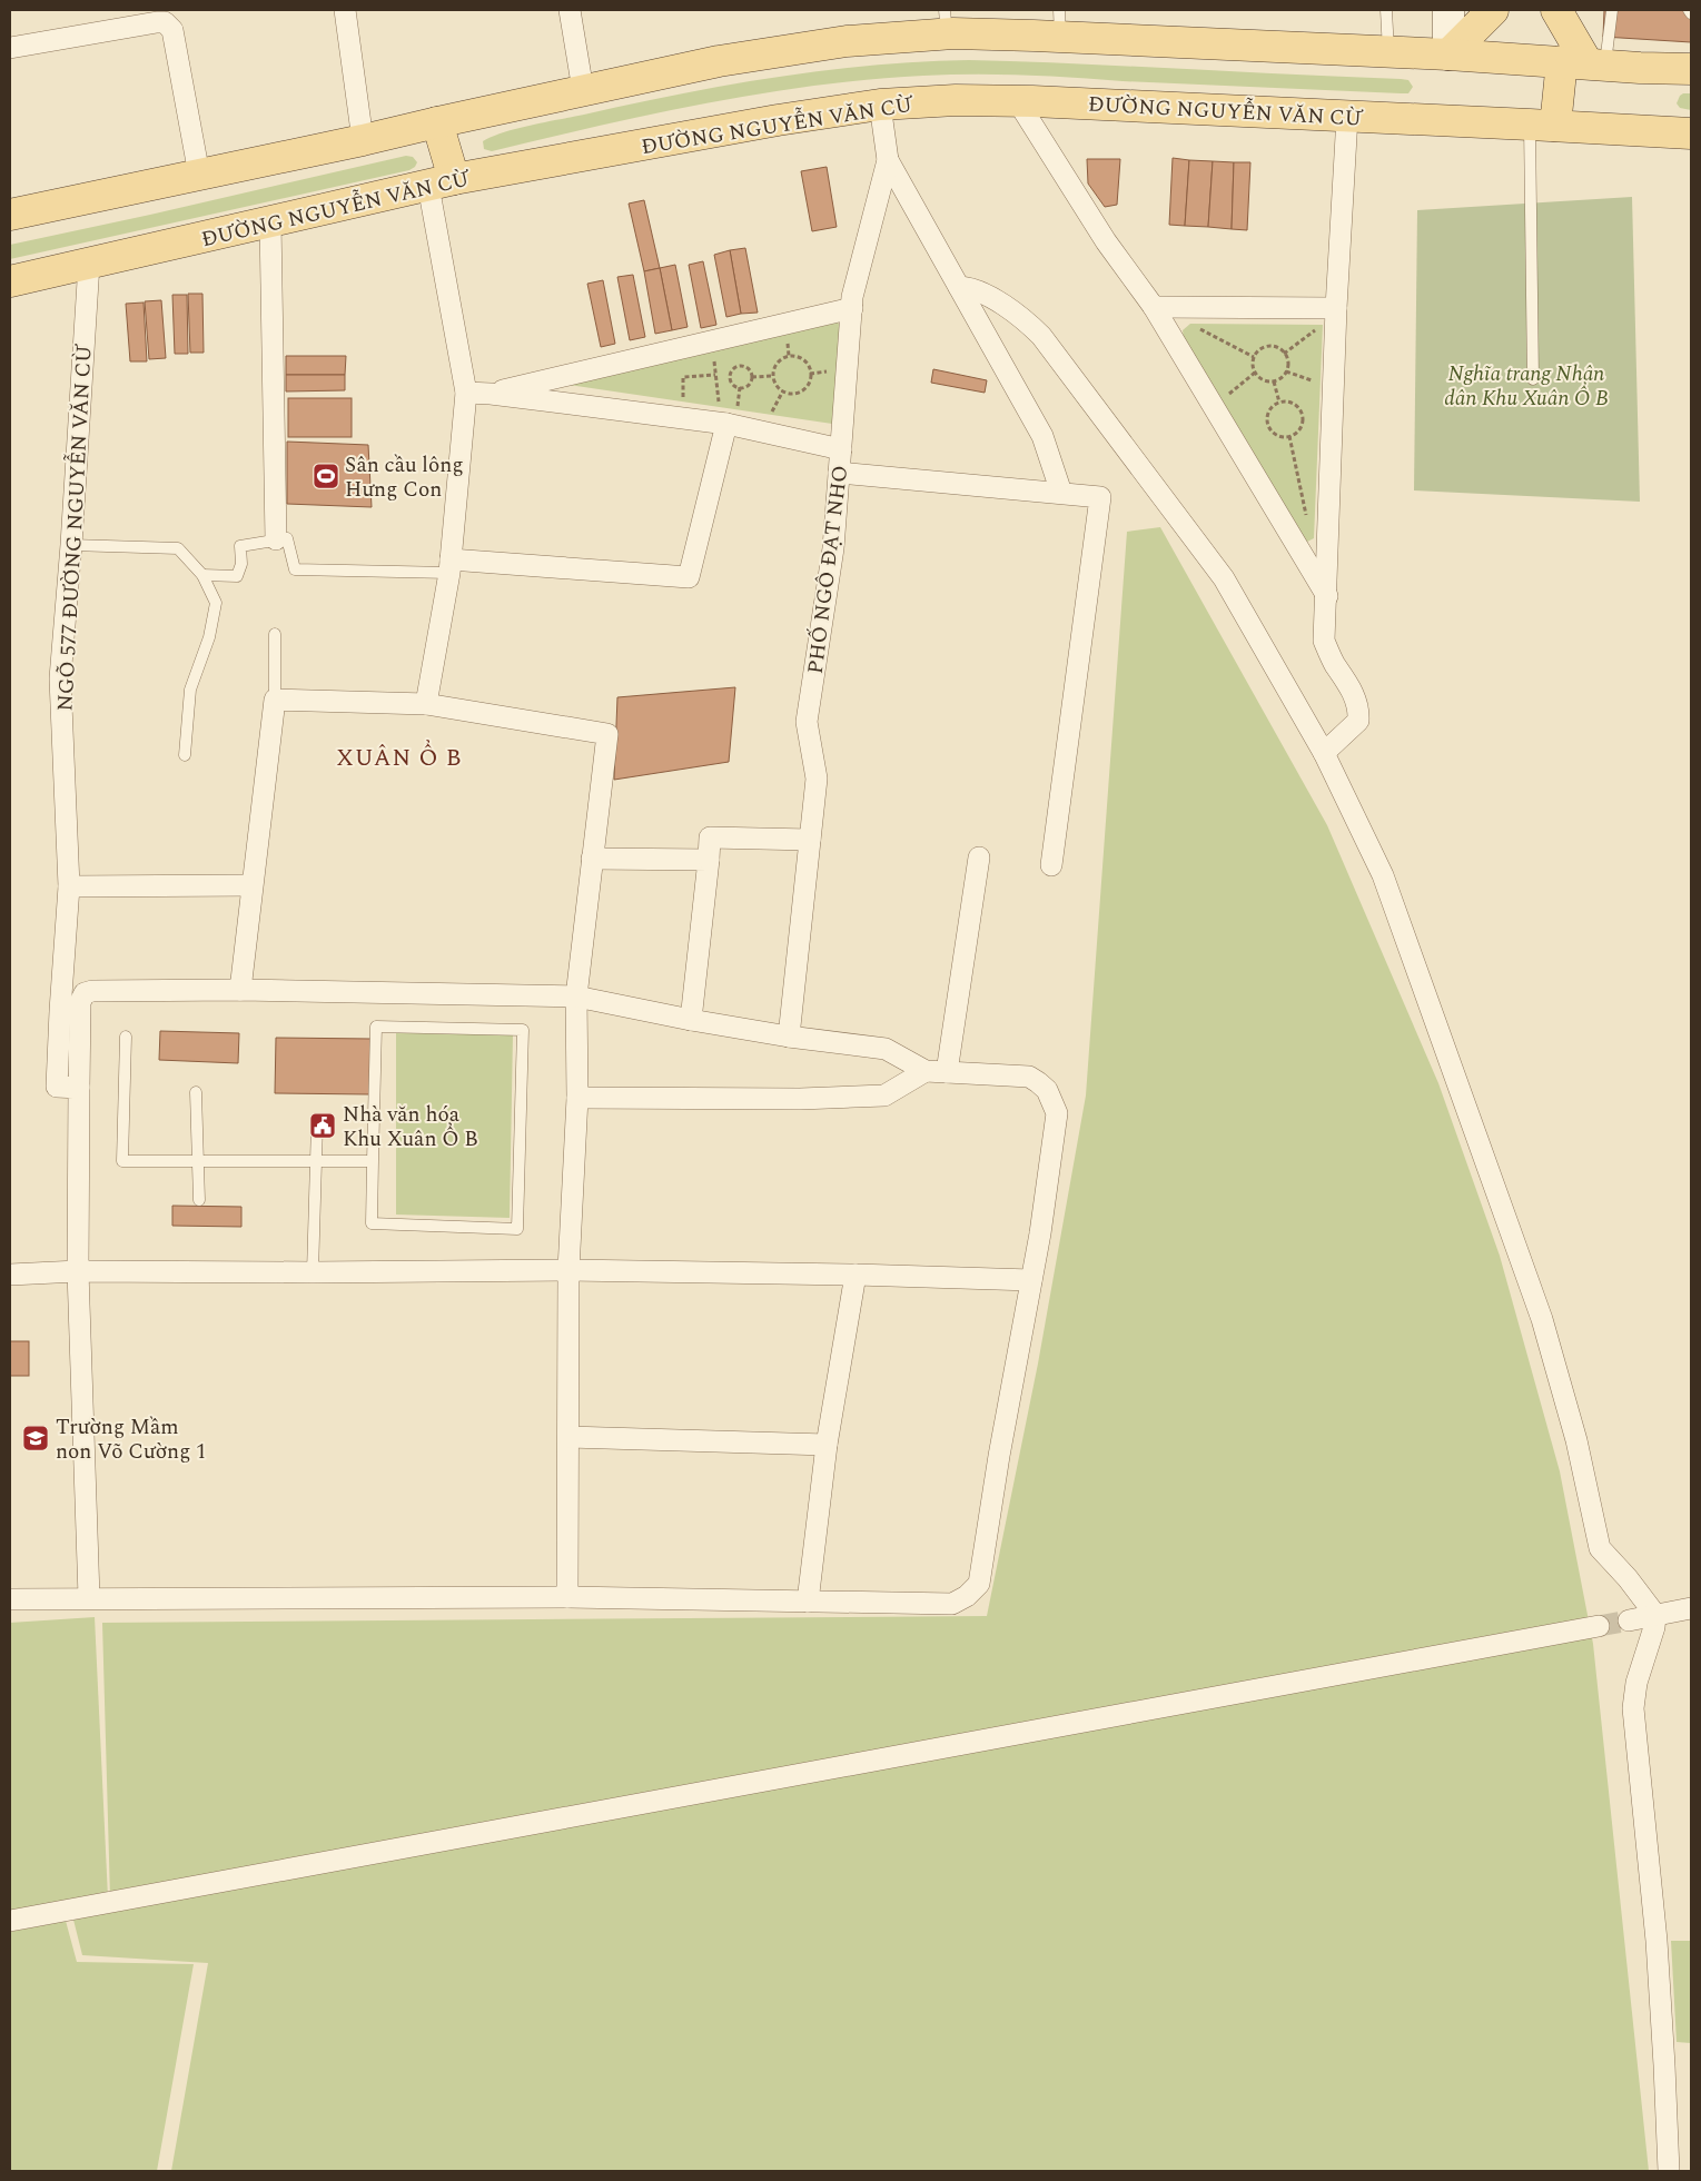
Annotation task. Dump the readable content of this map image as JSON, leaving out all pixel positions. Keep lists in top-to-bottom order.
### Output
{
  "streets": {
    "main road": ["ĐƯỜNG NGUYỄN VĂN CỪ"],
    "street": ["NGÕ 577 ĐƯỜNG NGUYỄN VĂN CỪ", "PHỐ NGÔ ĐẠT NHO"]
  },
  "crossings": [
    ["ĐƯỜNG NGUYỄN VĂN CỪ", "NGÕ 577 ĐƯỜNG NGUYỄN VĂN CỪ"],
    ["ĐƯỜNG NGUYỄN VĂN CỪ", "PHỐ NGÔ ĐẠT NHO"]
  ],
  "districts": ["XUÂN Ổ B"],
  "parks": ["Nghĩa trang Nhân dân Khu Xuân Ổ B"],
  "places": {
    "sports": ["Sân cầu lông Hưng Con"],
    "public building": ["Nhà văn hóa Khu Xuân Ổ B"],
    "school or university": ["Trường Mầm non Võ Cường 1"]
  }
}
